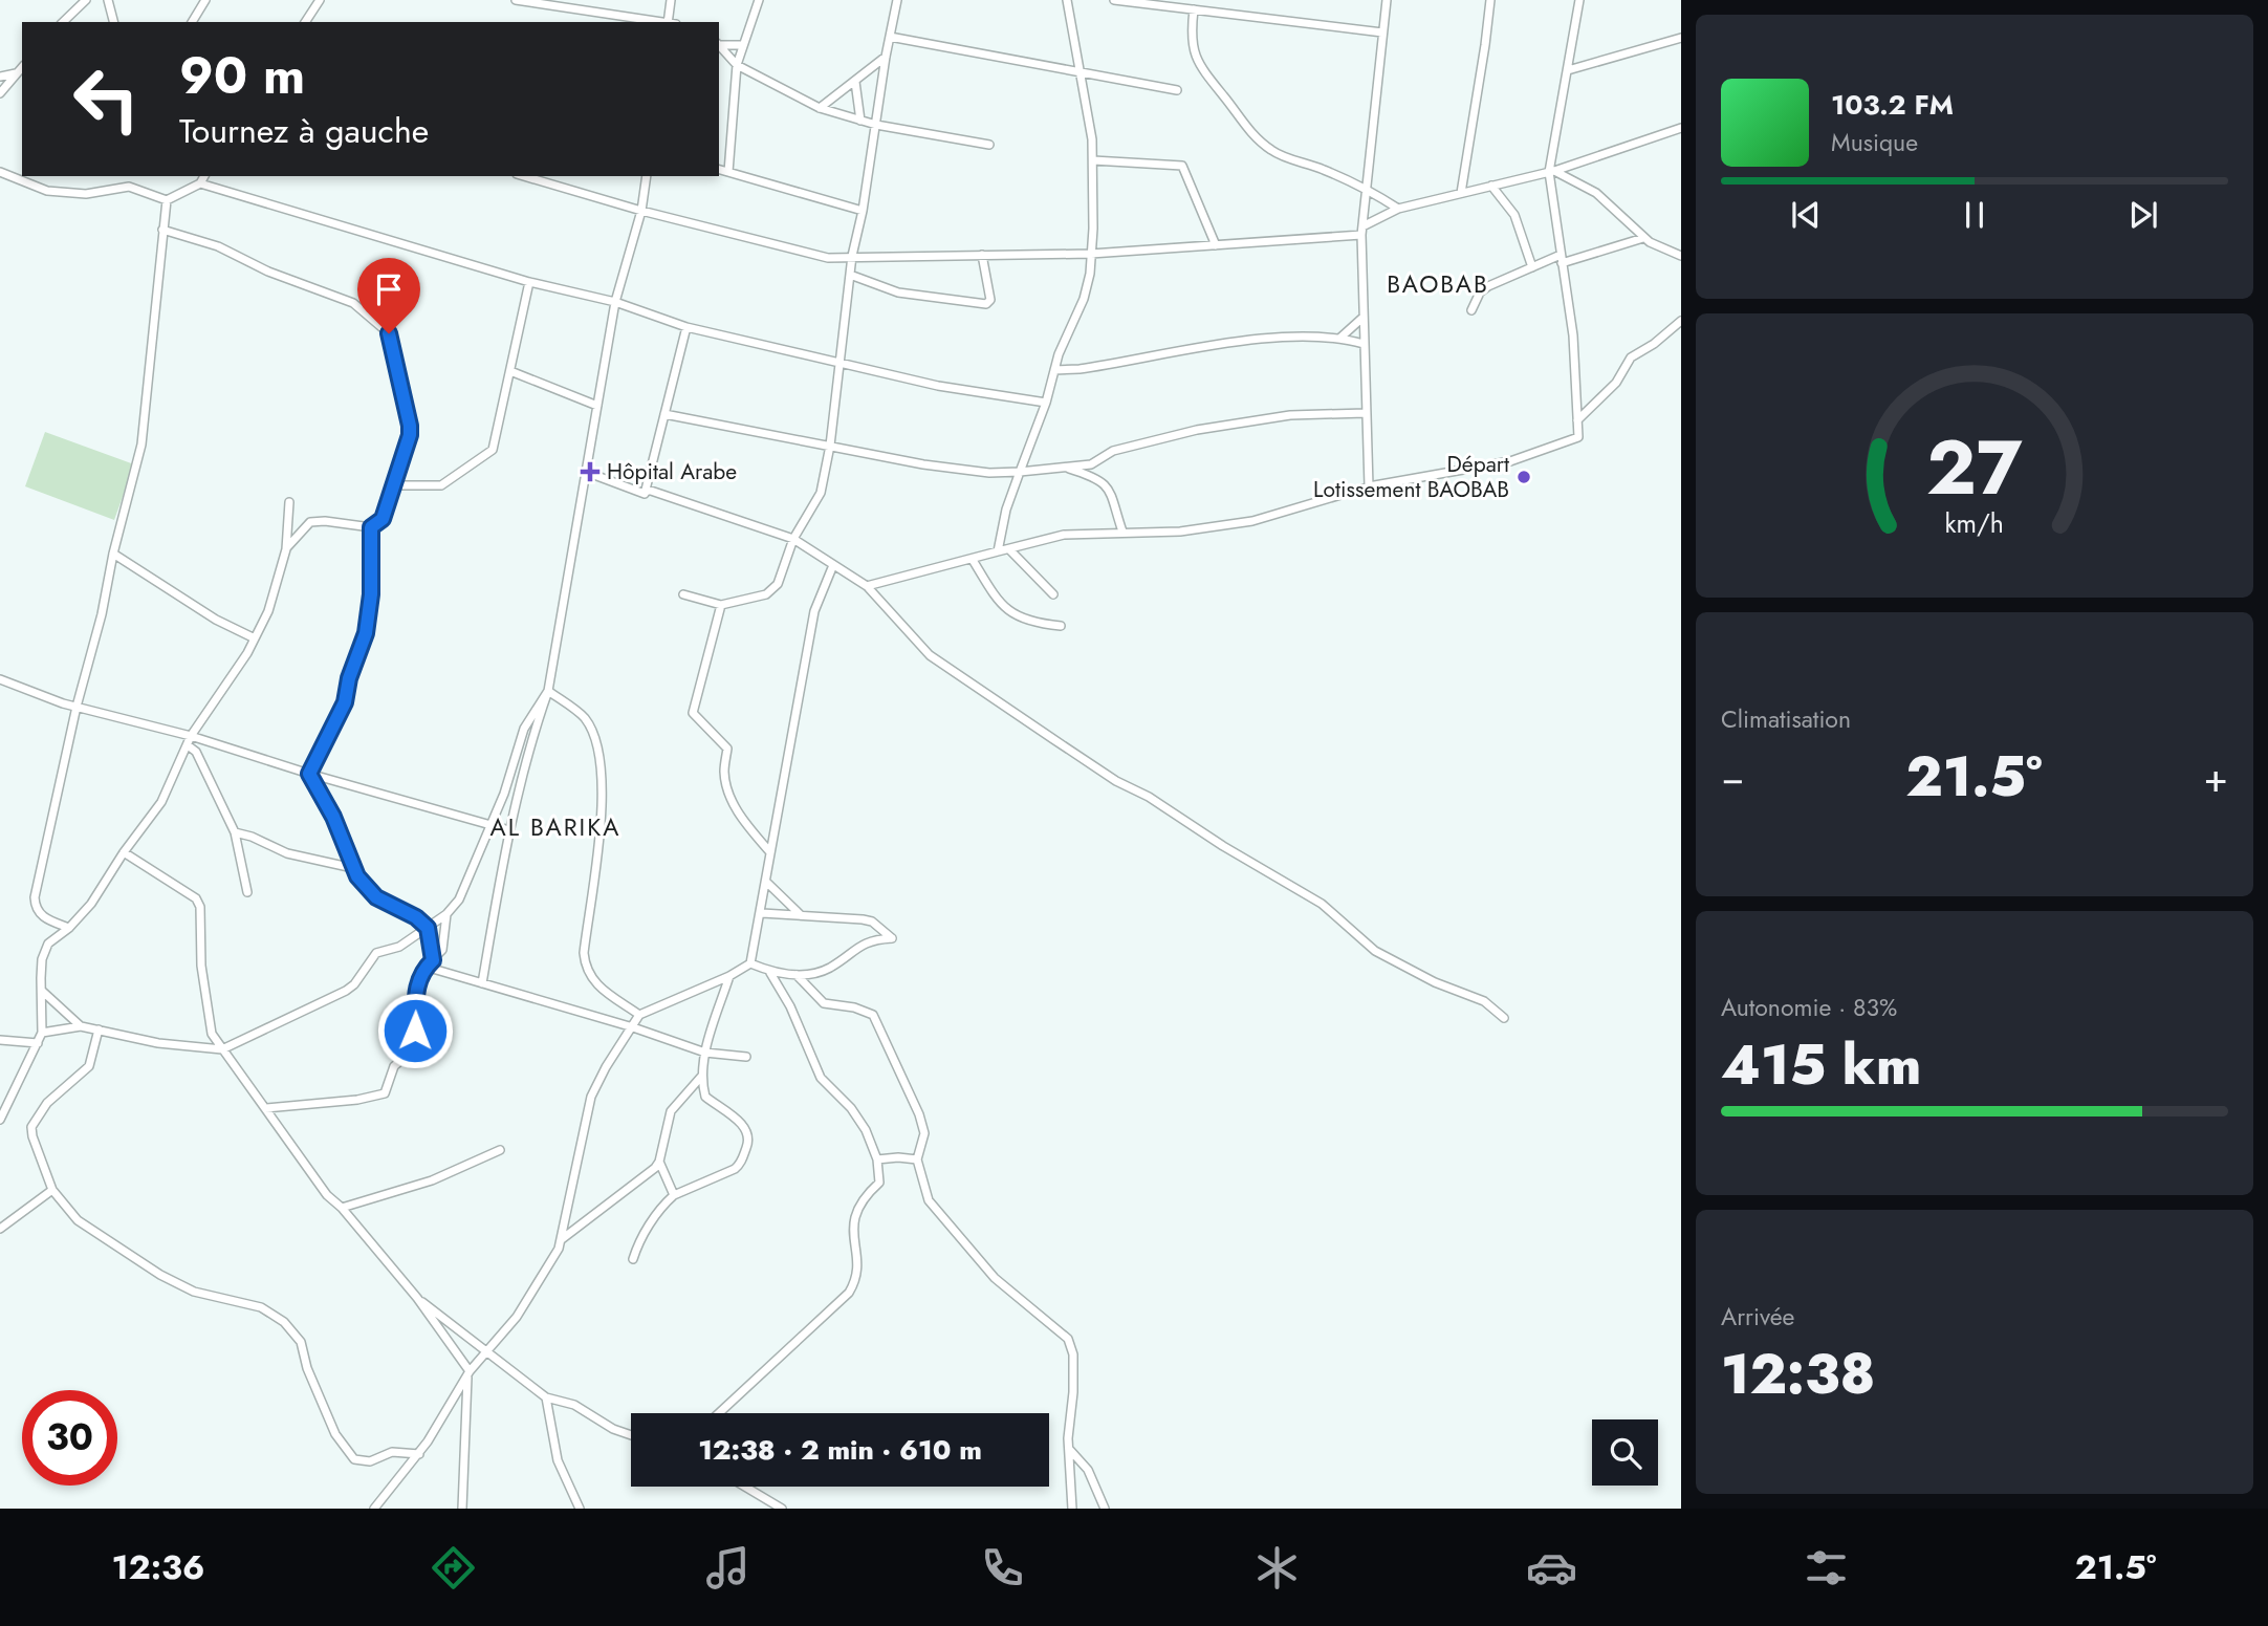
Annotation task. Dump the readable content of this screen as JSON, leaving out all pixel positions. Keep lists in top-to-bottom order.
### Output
{
  "districts": ["BAOBAB", "AL BARIKA"],
  "places": {
    "health": ["Hôpital Arabe"],
    "other": ["Départ Lotissement BAOBAB"]
  },
  "page": {
    "turn": ["90 m", "Tournez à gauche"],
    "song": ["103.2 FM", "Musique"],
    "tile": [
      "Climatisation",
      ["Autonomie · 83%", "415 km"],
      ["Arrivée", "12:38"]
    ],
    "heat": ["−", "21.5°", "+"],
    "limit": "30",
    "trip": "12:38 · 2 min · 610 m",
    "tabs": ["12:36", "21.5°"],
    "gauge": ["27", "km/h"]
  }
}
